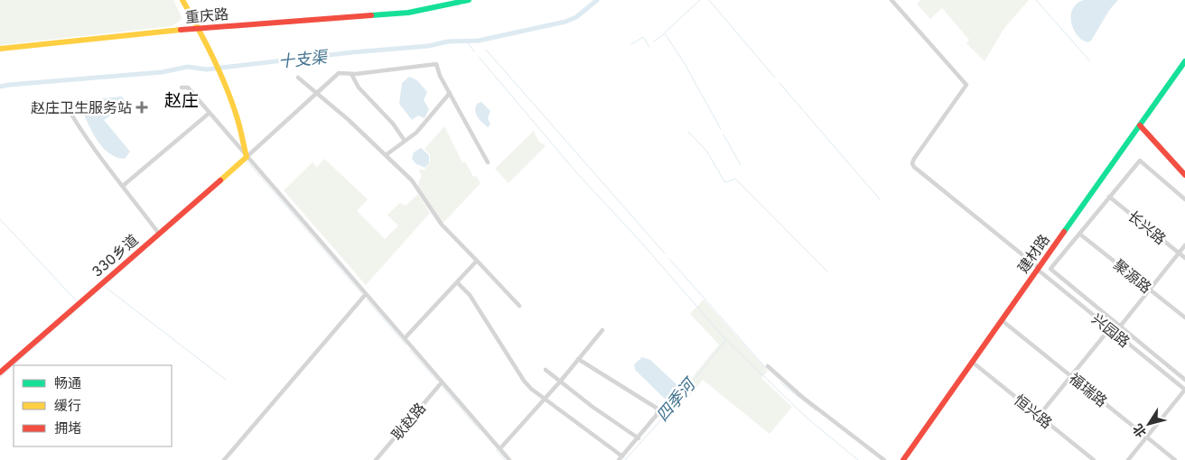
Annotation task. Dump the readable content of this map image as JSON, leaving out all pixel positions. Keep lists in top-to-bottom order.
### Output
{
  "streets": {
    "street": [
      "重庆路",
      "长兴路",
      "建材路",
      "330乡道",
      "聚源路",
      "兴园路",
      "福瑞路",
      "恒兴路",
      "耿赵路"
    ]
  },
  "crossings": [
    ["建材路", "兴园路"],
    ["建材路", "福瑞路"],
    ["建材路", "恒兴路"]
  ],
  "districts": ["赵庄"],
  "water": ["十支渠", "四季河"],
  "places": {
    "health": ["赵庄卫生服务站"]
  },
  "legend": ["畅通", "缓行", "拥堵"],
  "north": "bottom left"
}
